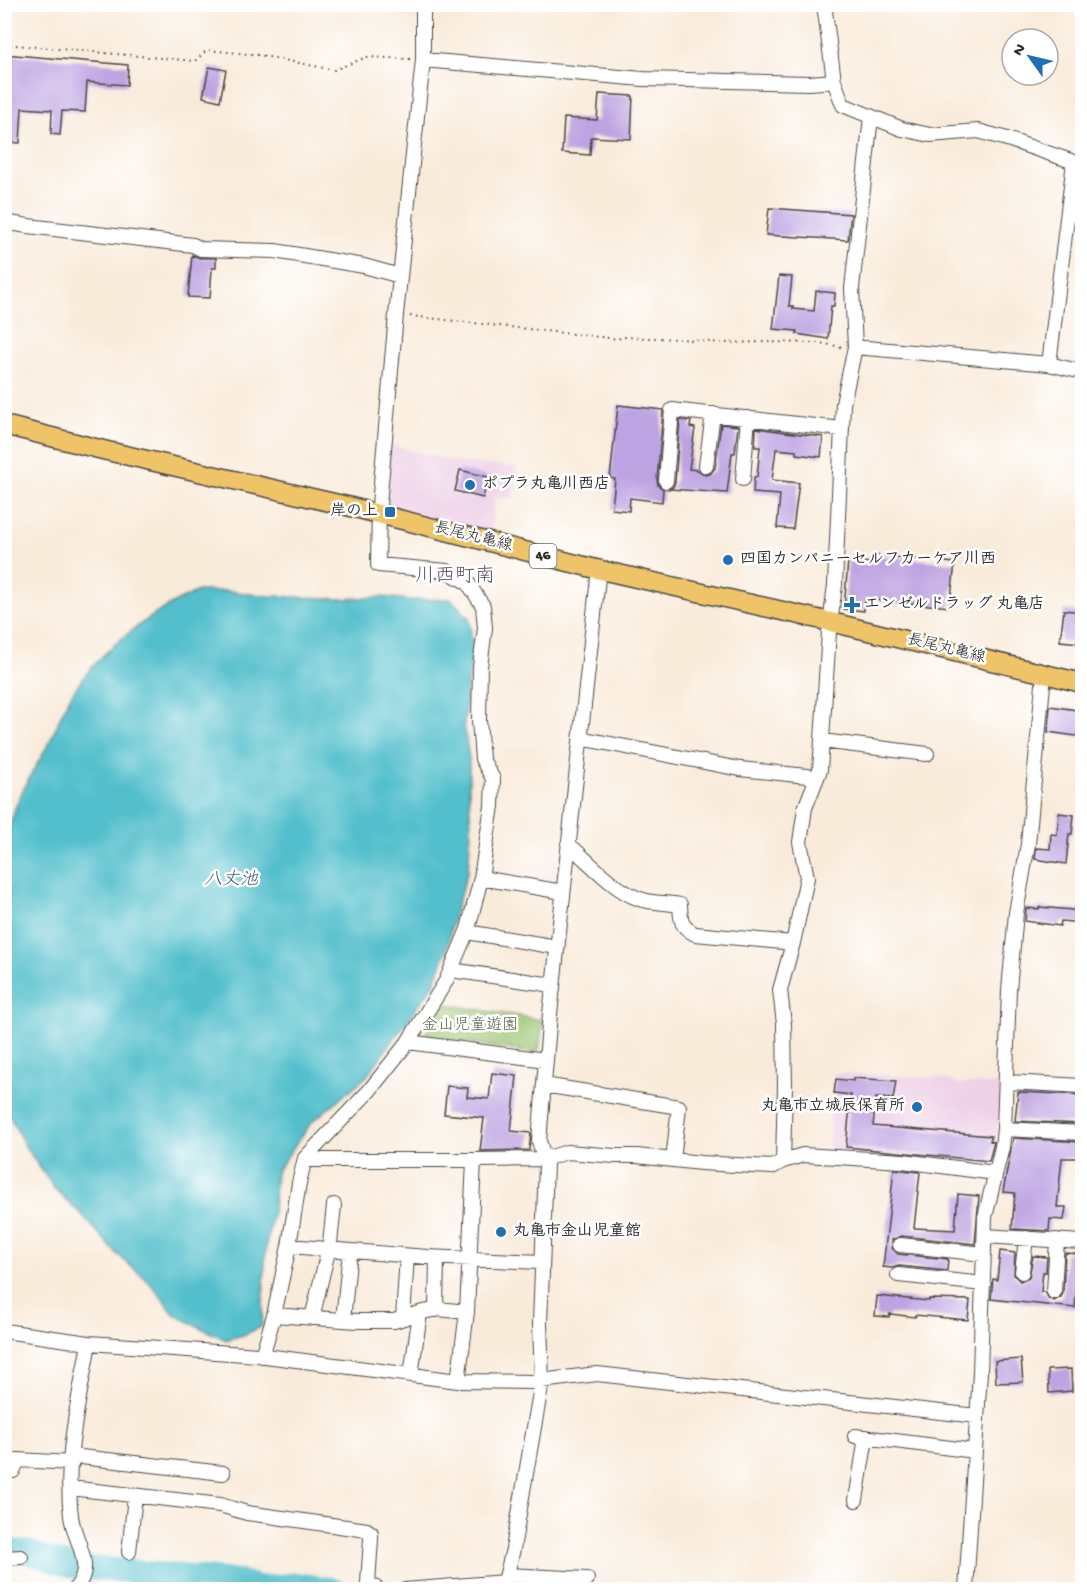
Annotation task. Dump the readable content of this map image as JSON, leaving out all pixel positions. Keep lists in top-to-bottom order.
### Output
{
  "streets": {
    "main road": ["長尾丸亀線", "46"]
  },
  "districts": ["川西町南"],
  "water": ["八丈池"],
  "parks": ["金山児童遊園"],
  "places": {
    "other": [
      "ポプラ丸亀川西店",
      "四国カンパニーセルフカーケア川西",
      "丸亀市立城辰保育所",
      "丸亀市金山児童館"
    ],
    "transit": ["岸の上"],
    "health": ["エンゼルドラッグ 丸亀店"]
  },
  "north": "top left"
}
